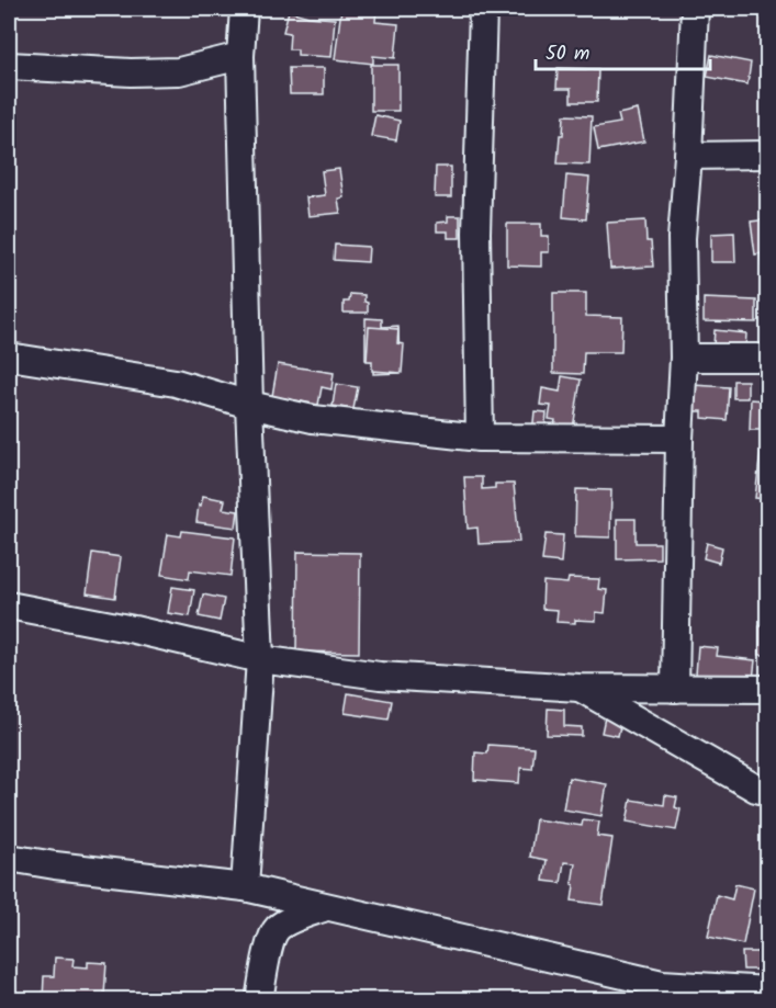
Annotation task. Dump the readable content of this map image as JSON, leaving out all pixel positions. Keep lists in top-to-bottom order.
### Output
{
  "scale_bar": "50 m"
}
